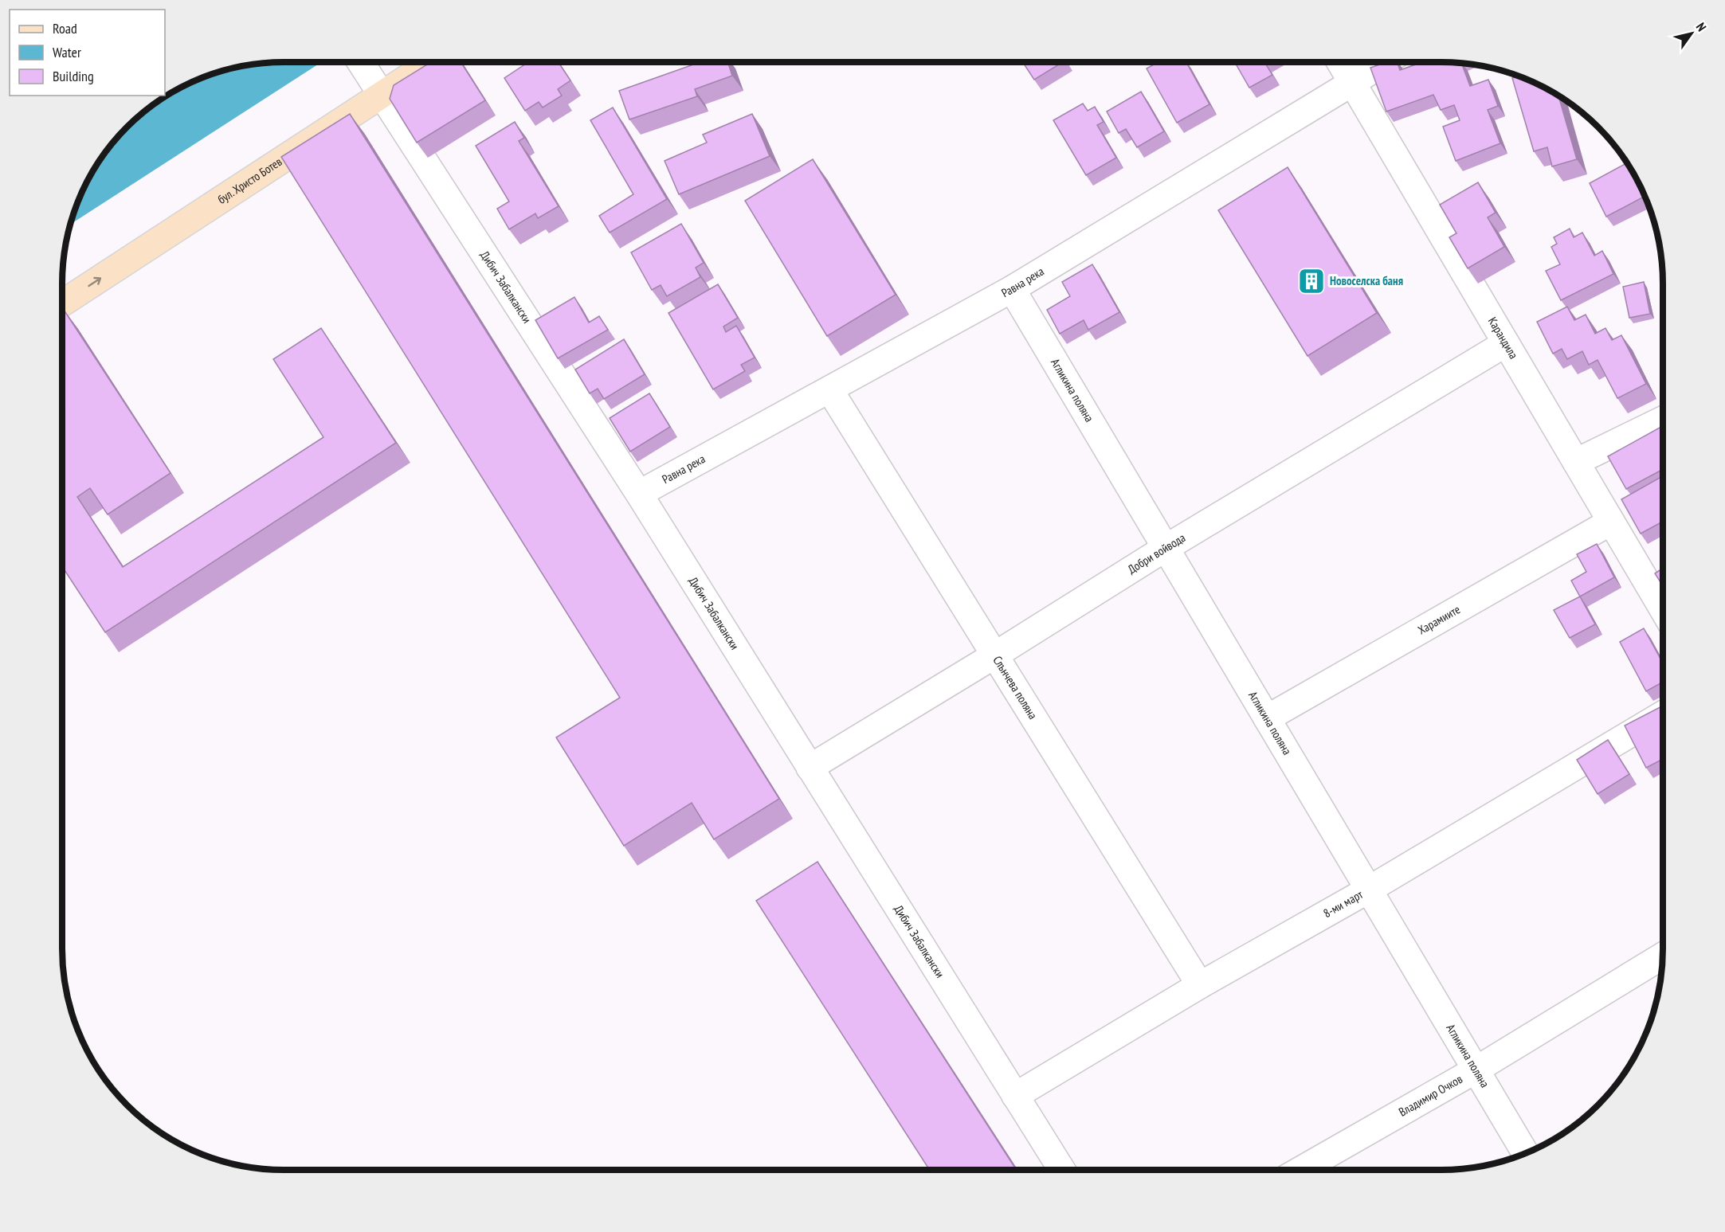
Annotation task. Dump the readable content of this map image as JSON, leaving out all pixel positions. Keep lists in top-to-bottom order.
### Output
{
  "streets": {
    "main road": ["бул. Христо Ботев"],
    "street": [
      "Равна река",
      "Дибич Забалкански",
      "Карандила",
      "Агликина поляна",
      "Добри войвода",
      "Харамиите",
      "Слънчева поляна",
      "8-ми март",
      "Владимир Очков"
    ]
  },
  "crossings": [
    ["бул. Христо Ботев", "Дибич Забалкански"],
    ["Равна река", "Дибич Забалкански"],
    ["Равна река", "Карандила"],
    ["Равна река", "Агликина поляна"],
    ["Равна река", "Слънчева поляна"],
    ["Дибич Забалкански", "Добри войвода"],
    ["Дибич Забалкански", "8-ми март"],
    ["Карандила", "Добри войвода"],
    ["Карандила", "Харамиите"],
    ["Агликина поляна", "Добри войвода"],
    ["Агликина поляна", "Харамиите"],
    ["Агликина поляна", "8-ми март"],
    ["Агликина поляна", "Владимир Очков"],
    ["Добри войвода", "Слънчева поляна"],
    ["Слънчева поляна", "8-ми март"]
  ],
  "one_way": ["бул. Христо Ботев"],
  "places": {
    "building": ["Новоселска баня"]
  },
  "legend": ["Road", "Water", "Building"],
  "north": "top right"
}
